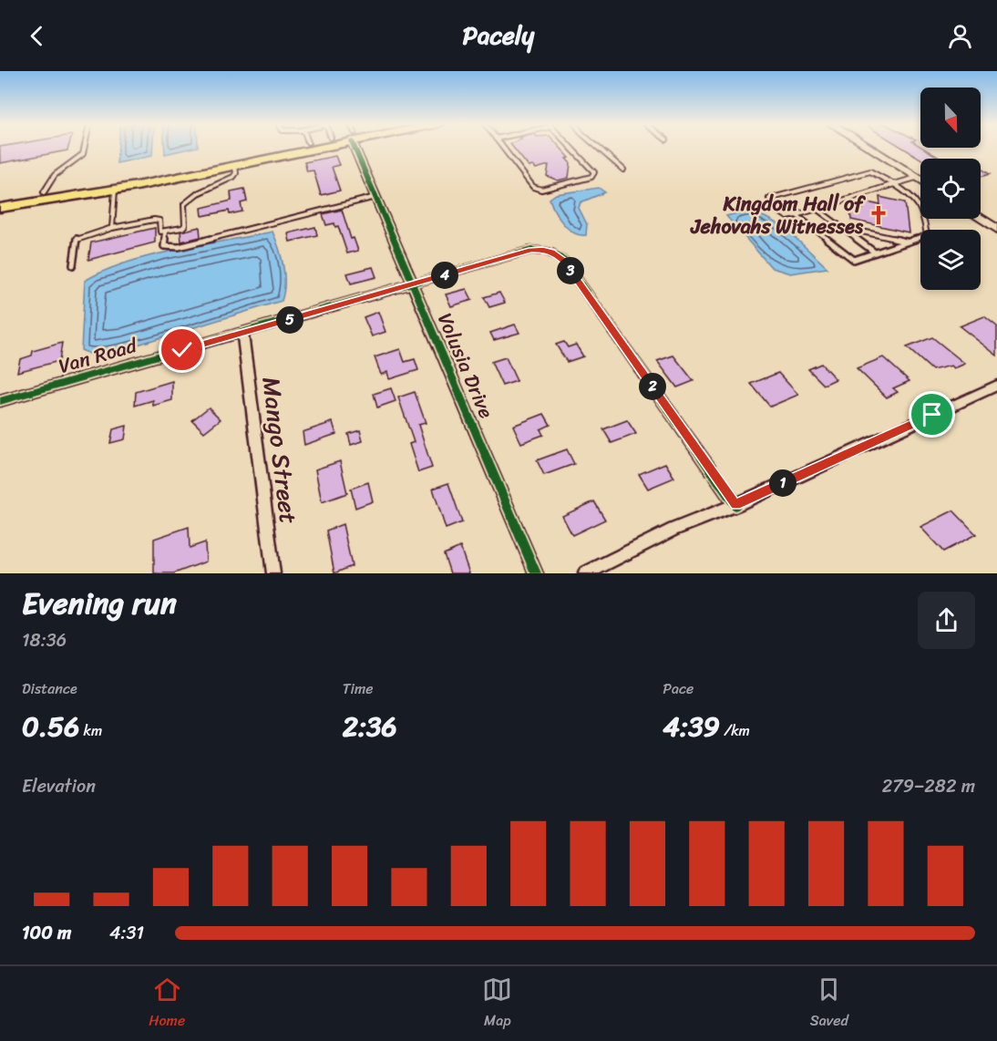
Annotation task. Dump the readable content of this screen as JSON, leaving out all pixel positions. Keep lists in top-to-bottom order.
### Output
{
  "streets": {
    "street": ["Van Road", "Volusia Drive", "Mango Street"]
  },
  "crossings": [
    ["Van Road", "Volusia Drive"],
    ["Van Road", "Mango Street"]
  ],
  "places": {
    "church": ["Kingdom Hall of Jehovahs Witnesses"]
  },
  "north": "bottom",
  "page": {
    "header": "Pacely",
    "pins": [
      "3",
      "4",
      "5",
      "2",
      "1"
    ],
    "heading": ["Evening run", "18:36"],
    "stats": [
      ["Distance", "0.56 km"],
      ["Time", "2:36"],
      ["Pace", "4:39 /km"]
    ],
    "chart": ["Elevation", "279–282 m"],
    "list": [
      {
        "name": "100 m",
        "note": "4:31"
      }
    ],
    "tabs": ["Home", "Map", "Saved"]
  }
}
